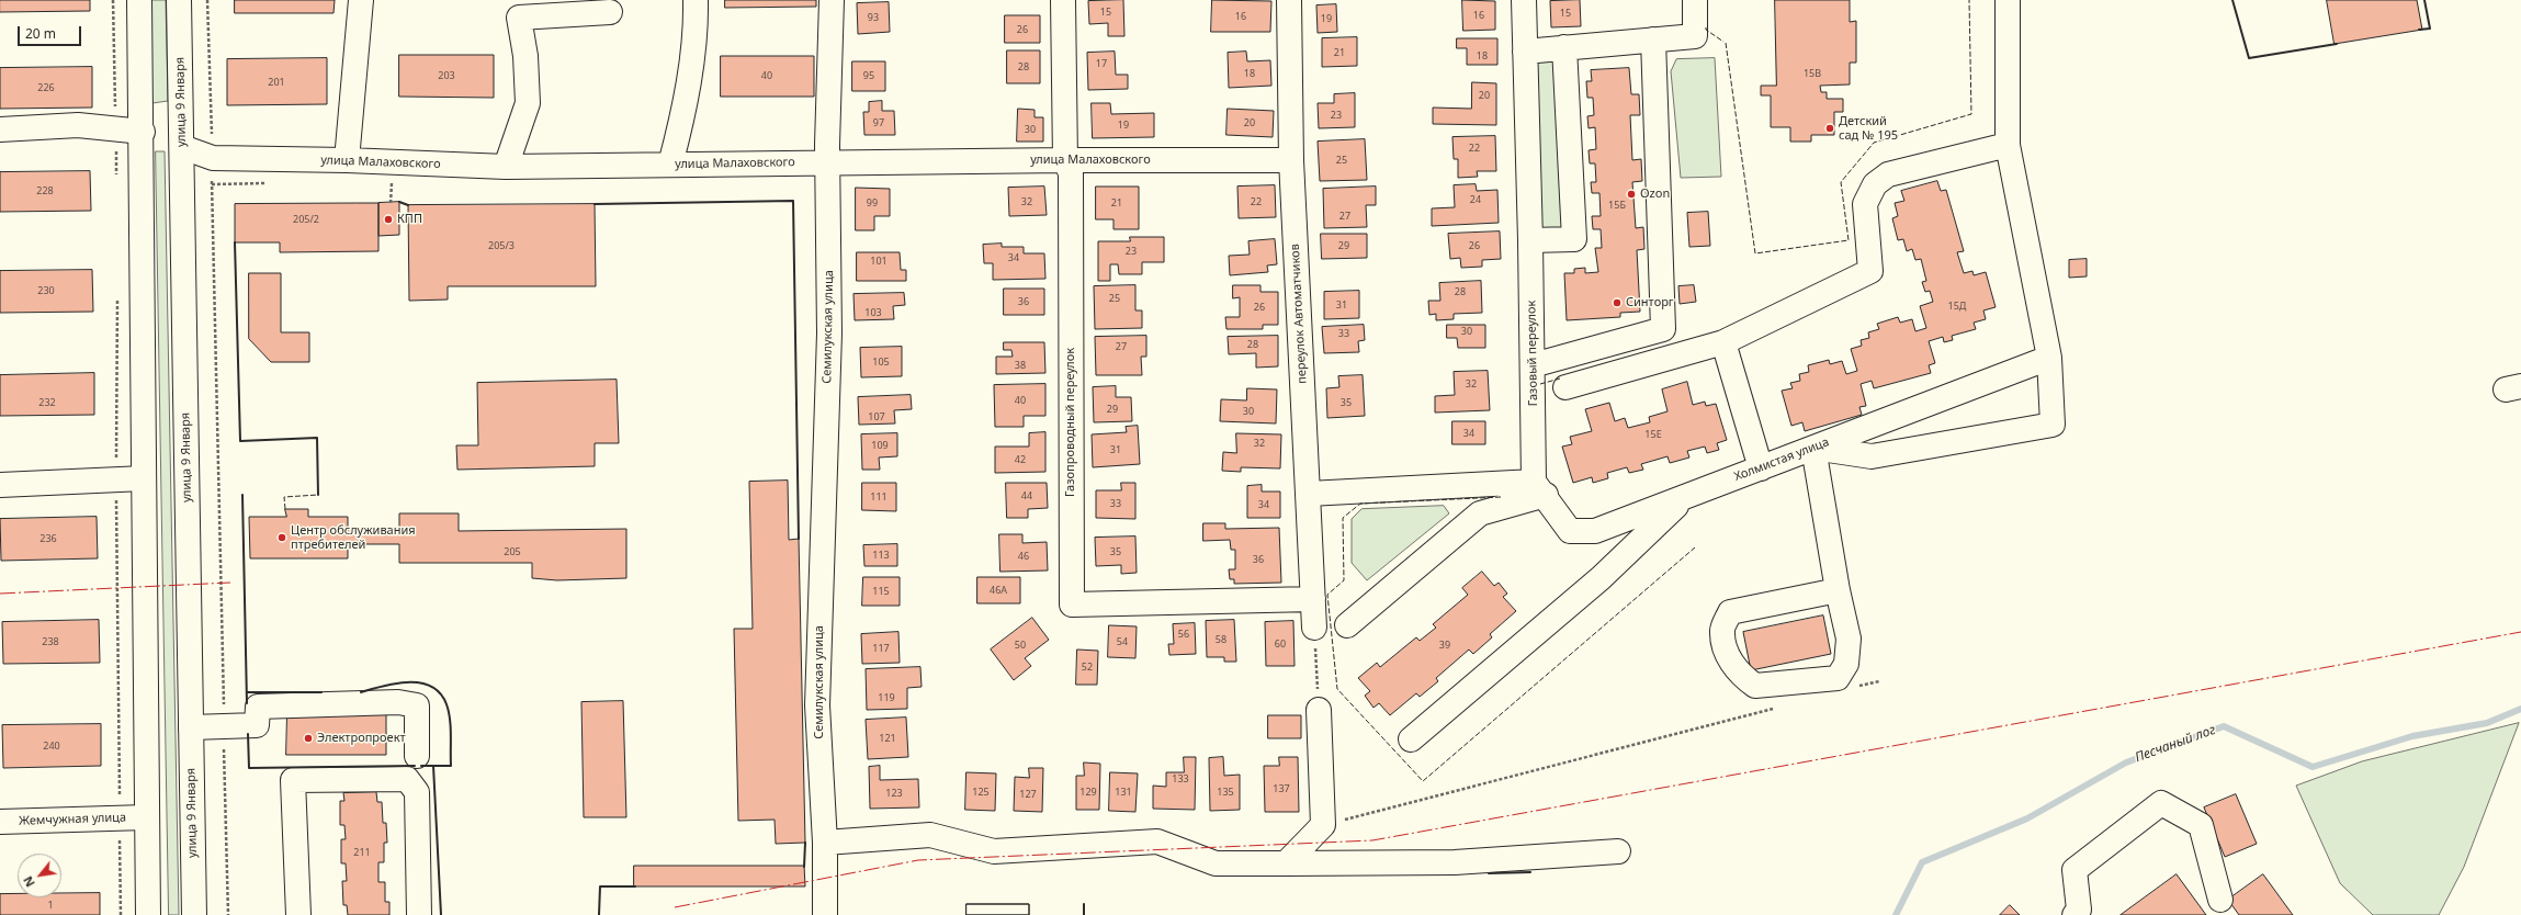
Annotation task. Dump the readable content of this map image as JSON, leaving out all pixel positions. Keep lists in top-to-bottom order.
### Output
{
  "streets": {
    "street": [
      "улица 9 Января",
      "улица Малаховского",
      "переулок Автоматчиков",
      "Семилукская улица",
      "Газовый переулок",
      "Газопроводный переулок",
      "Холмистая улица",
      "Жемчужная улица"
    ]
  },
  "crossings": [
    ["улица 9 Января", "улица Малаховского"],
    ["улица Малаховского", "переулок Автоматчиков"],
    ["улица Малаховского", "Семилукская улица"],
    ["улица Малаховского", "Газопроводный переулок"],
    ["переулок Автоматчиков", "Газопроводный переулок"],
    ["Газовый переулок", "Холмистая улица"]
  ],
  "water": ["Песчаный лог"],
  "places": [
    "Детский сад № 195",
    "Ozon",
    "КПП",
    "Синторг",
    "Центр обслуживания птребителей",
    "Электропроект"
  ],
  "house_numbers": [
    "15",
    "15",
    "16",
    "16",
    "93",
    "19",
    "26",
    "21",
    "18",
    "17",
    "28",
    "18",
    "15В",
    "203",
    "40",
    "95",
    "201",
    "226",
    "20",
    "23",
    "97",
    "20",
    "19",
    "30",
    "22",
    "25",
    "228",
    "24",
    "32",
    "22",
    "99",
    "21",
    "15Б",
    "27",
    "205/2",
    "205/3",
    "29",
    "26",
    "23",
    "34",
    "101",
    "230",
    "28",
    "25",
    "36",
    "31",
    "15Д",
    "26",
    "103",
    "30",
    "33",
    "28",
    "27",
    "105",
    "38",
    "32",
    "40",
    "232",
    "35",
    "29",
    "30",
    "107",
    "34",
    "15Е",
    "32",
    "109",
    "31",
    "42",
    "44",
    "111",
    "33",
    "34",
    "236",
    "205",
    "35",
    "113",
    "46",
    "36",
    "46А",
    "115",
    "56",
    "58",
    "238",
    "54",
    "60",
    "50",
    "39",
    "117",
    "52",
    "119",
    "121",
    "240",
    "133",
    "137",
    "125",
    "129",
    "131",
    "135",
    "123",
    "127",
    "211",
    "1"
  ],
  "scale_bar": "20 m",
  "north": "bottom left"
}
